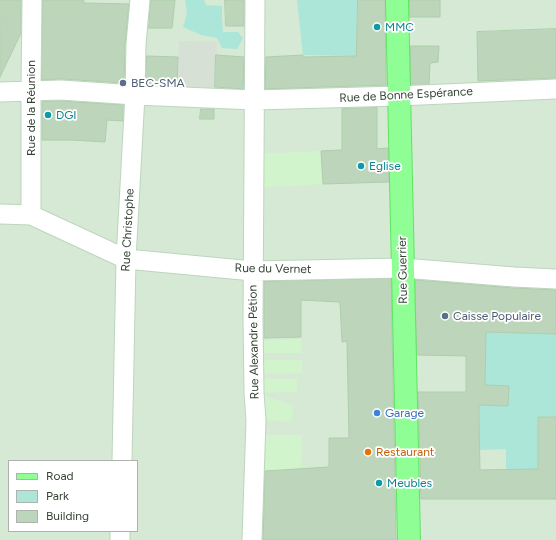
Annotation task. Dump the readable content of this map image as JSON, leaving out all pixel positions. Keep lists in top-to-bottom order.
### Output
{
  "streets": {
    "main road": ["Rue Guerrier"],
    "street": [
      "Rue de Bonne Espérance",
      "Rue de la Réunion",
      "Rue Christophe",
      "Rue du Vernet",
      "Rue Alexandre Pétion"
    ]
  },
  "crossings": [
    ["Rue de Bonne Espérance", "Rue de la Réunion"],
    ["Rue de Bonne Espérance", "Rue Christophe"],
    ["Rue de Bonne Espérance", "Rue Guerrier"],
    ["Rue de Bonne Espérance", "Rue Alexandre Pétion"],
    ["Rue de la Réunion", "Rue du Vernet"],
    ["Rue Christophe", "Rue du Vernet"],
    ["Rue du Vernet", "Rue Guerrier"],
    ["Rue du Vernet", "Rue Alexandre Pétion"]
  ],
  "places": [
    "MMC",
    "BEC-SMA",
    "DGI",
    "Eglise",
    "Caisse Populaire",
    "Garage",
    "Restaurant",
    "Meubles"
  ],
  "legend": ["Road", "Park", "Building"]
}
